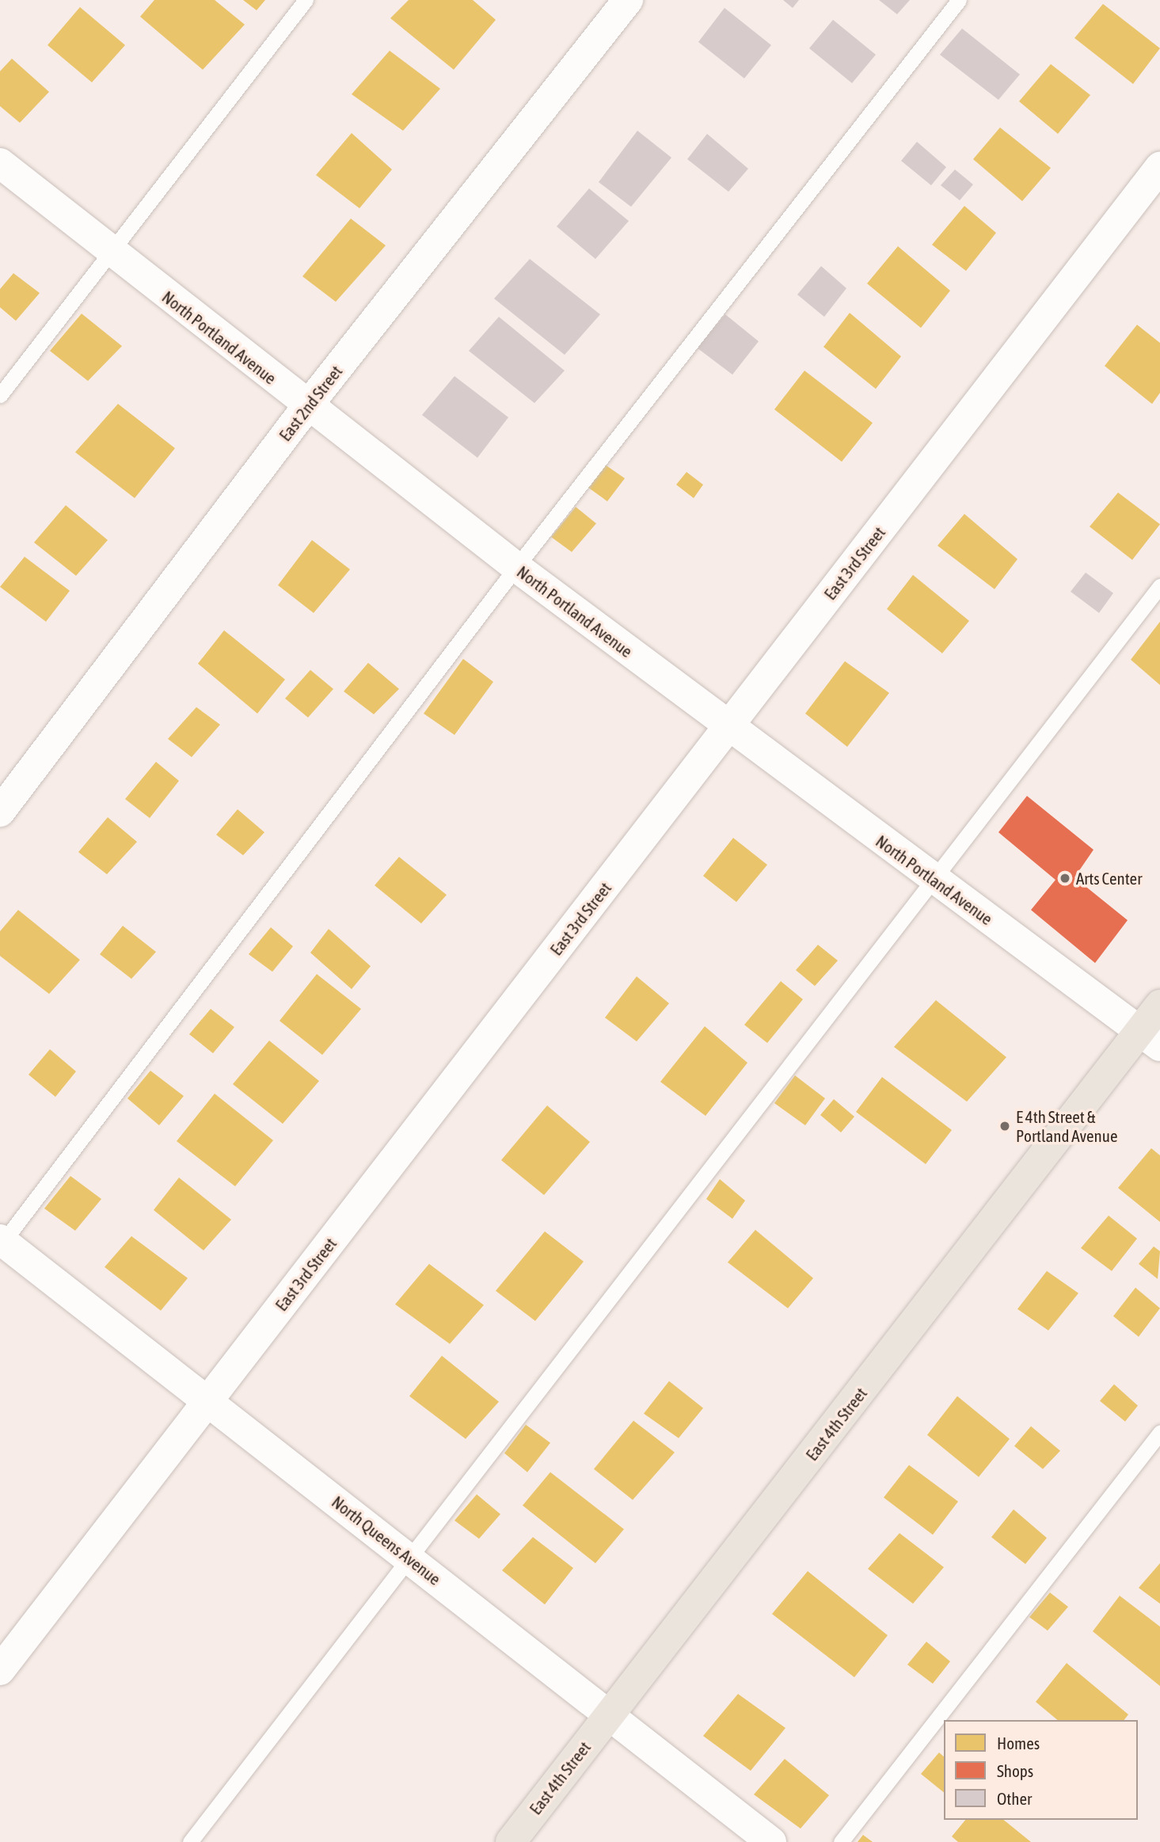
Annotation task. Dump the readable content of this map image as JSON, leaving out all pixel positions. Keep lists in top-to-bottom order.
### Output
{
  "streets": {
    "main road": ["East 4th Street"],
    "street": [
      "North Portland Avenue",
      "East 2nd Street",
      "East 3rd Street",
      "North Queens Avenue"
    ]
  },
  "crossings": [
    ["North Portland Avenue", "East 2nd Street"],
    ["North Portland Avenue", "East 3rd Street"],
    ["North Portland Avenue", "East 4th Street"],
    ["East 3rd Street", "North Queens Avenue"],
    ["East 4th Street", "North Queens Avenue"]
  ],
  "places": ["Arts Center", "E 4th Street & Portland Avenue"],
  "legend": ["Homes", "Shops", "Other"]
}
